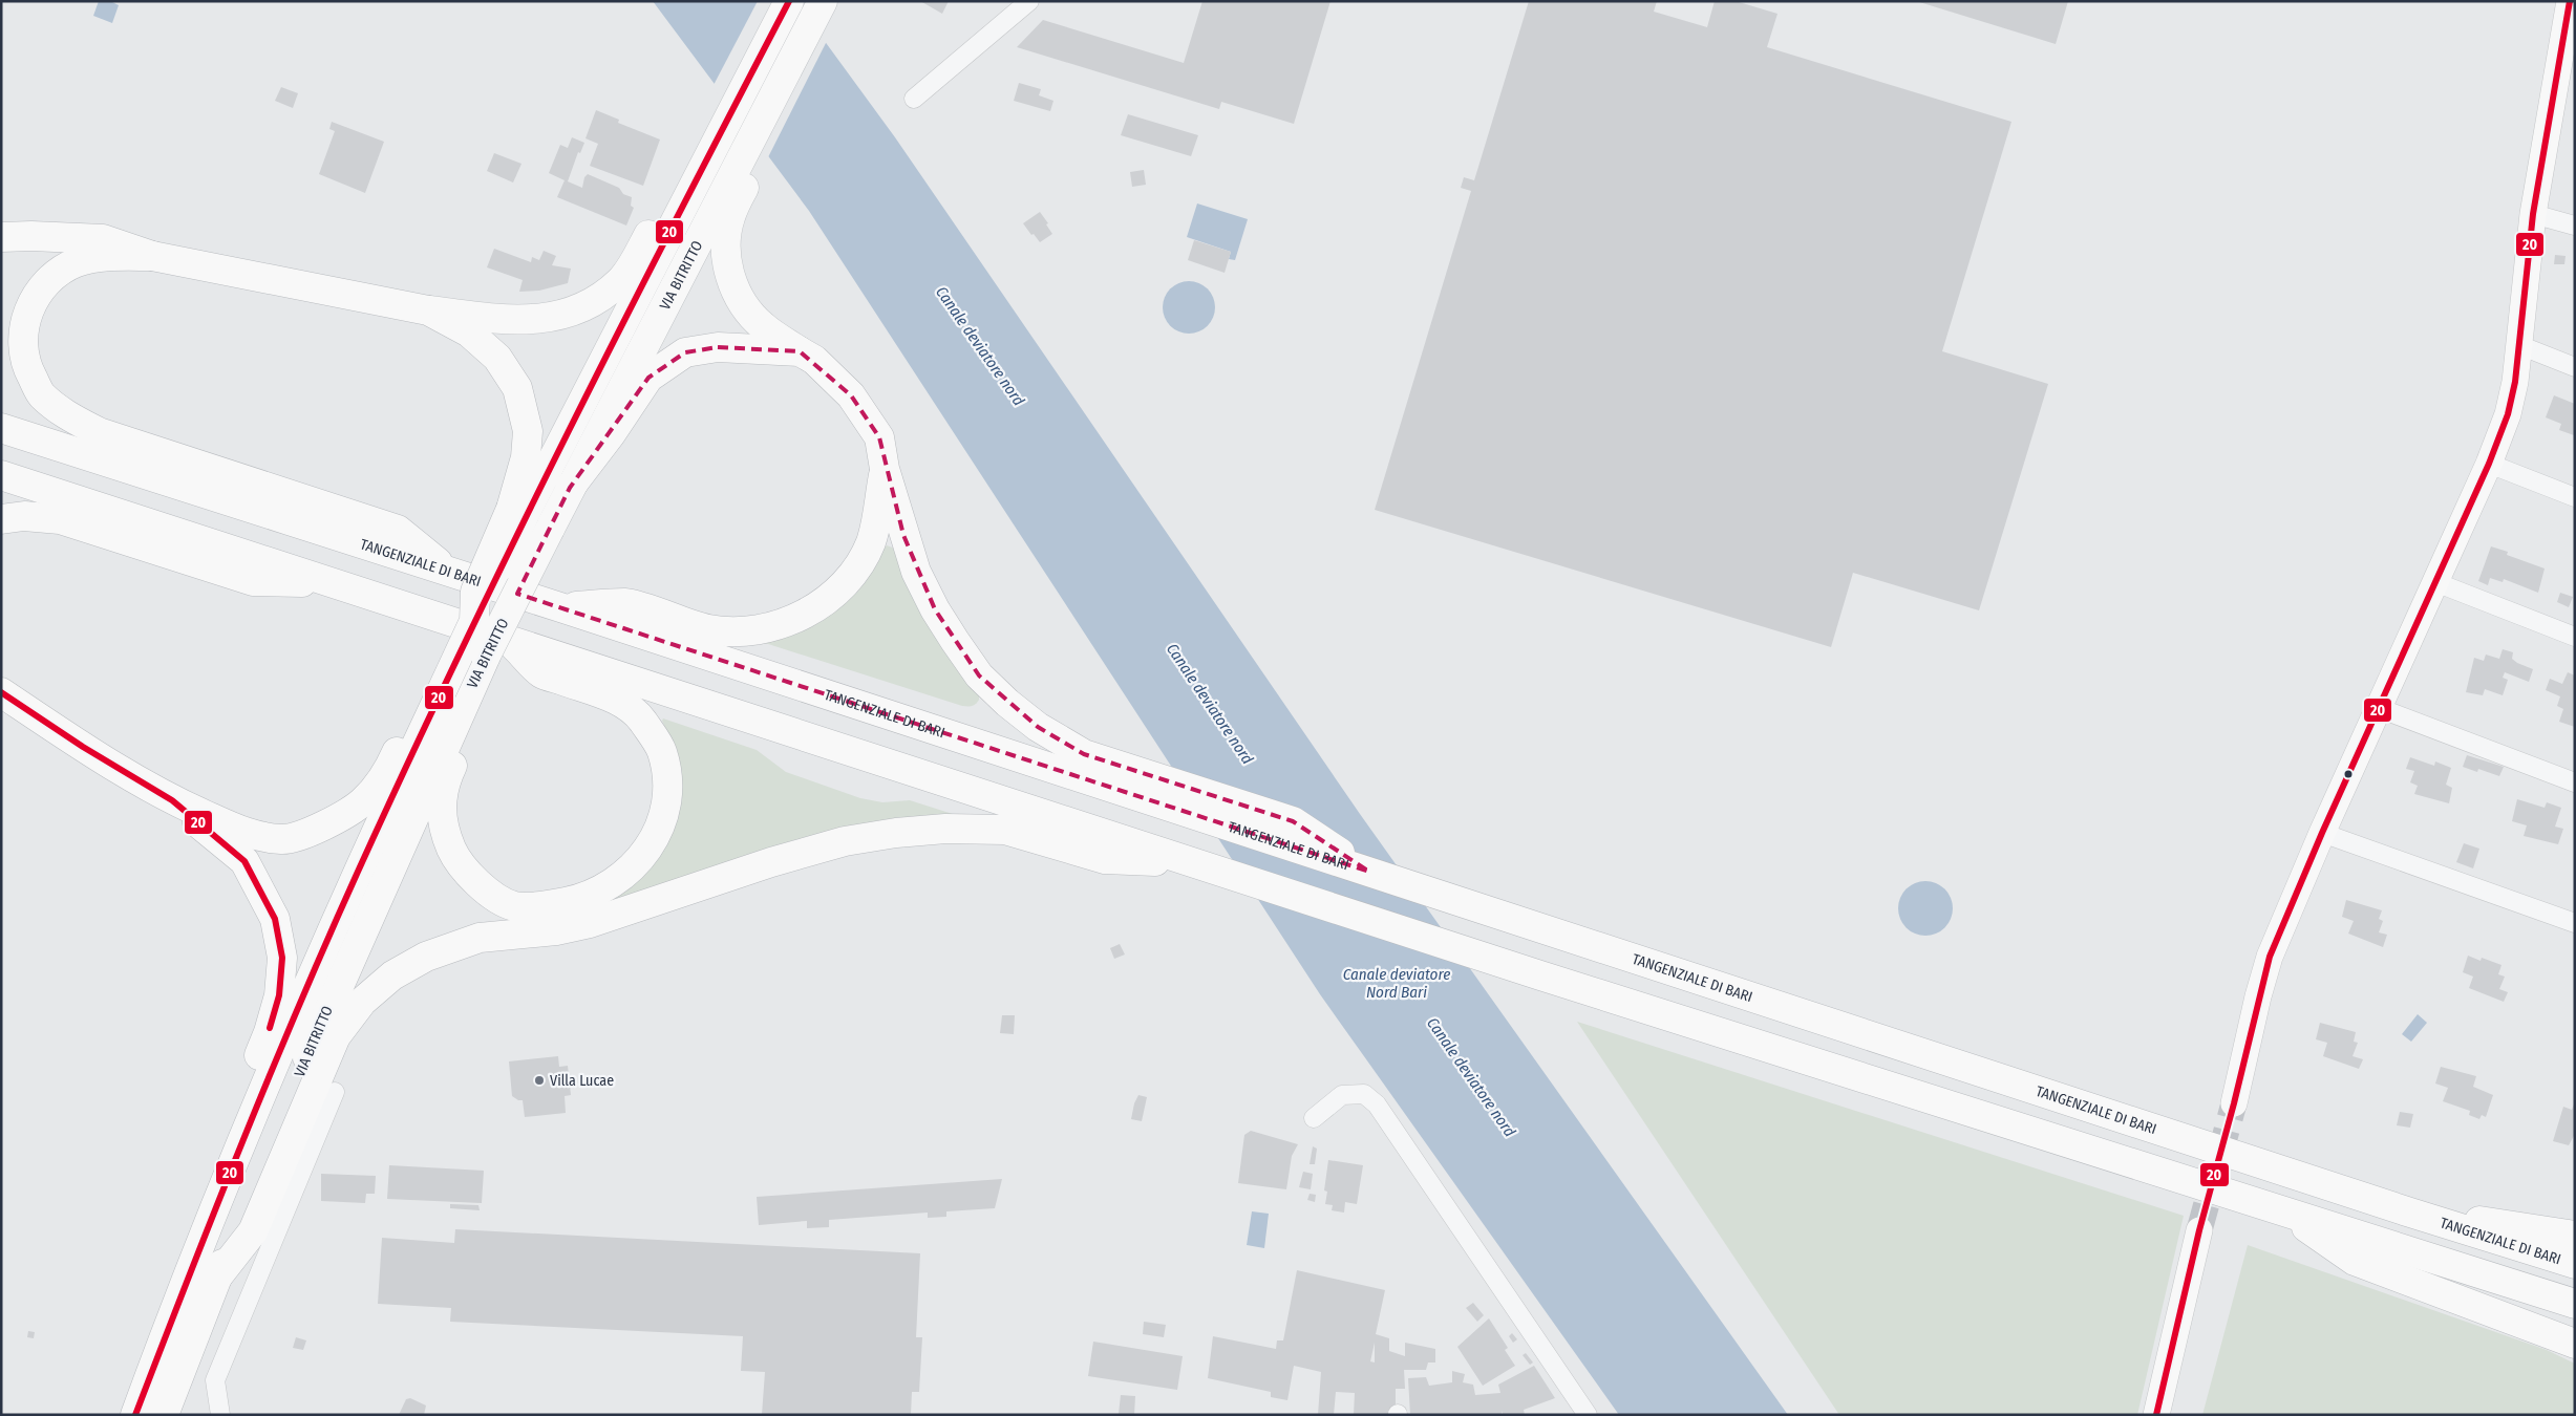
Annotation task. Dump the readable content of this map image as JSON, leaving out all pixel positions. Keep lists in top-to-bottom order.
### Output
{
  "streets": {
    "main road": ["VIA BITRITTO", "TANGENZIALE DI BARI"]
  },
  "water": ["Canale deviatore nord", "Canale deviatore Nord Bari"],
  "places": ["Villa Lucae"],
  "lines": ["transit line 20"]
}
